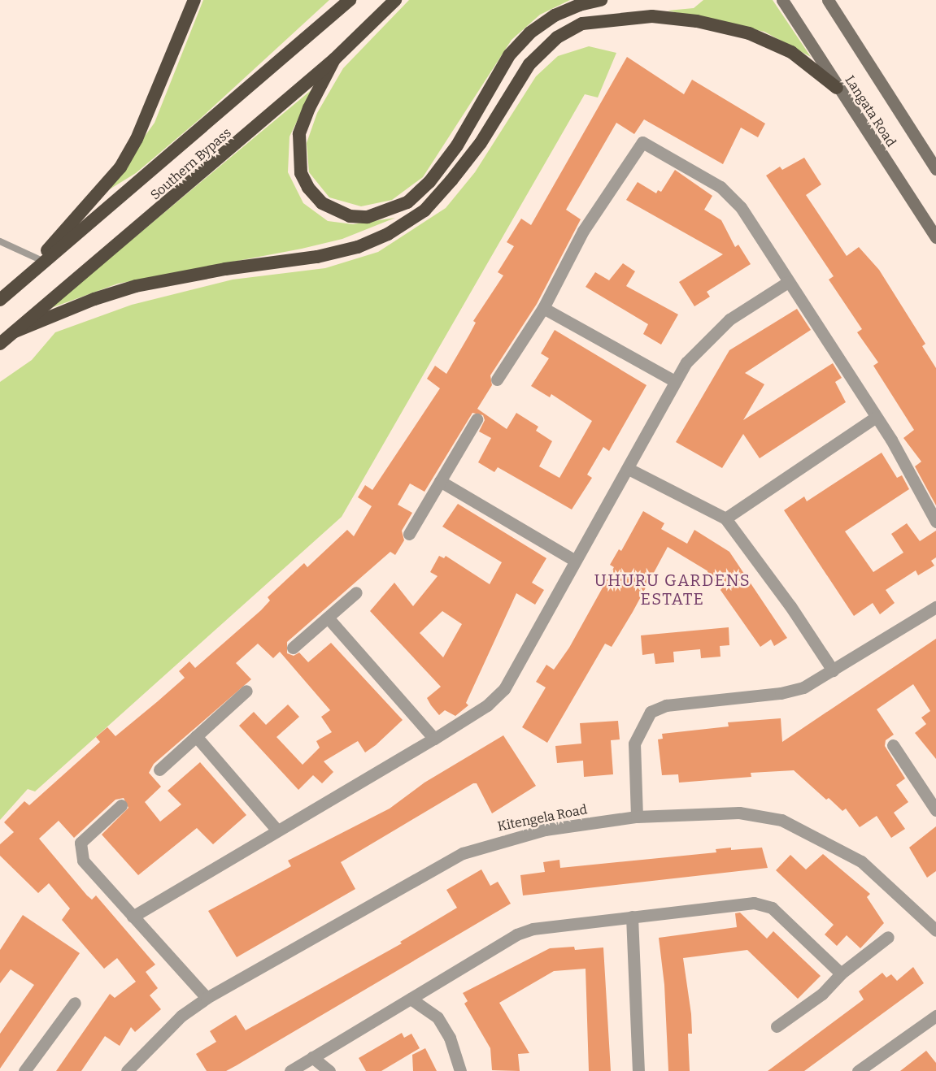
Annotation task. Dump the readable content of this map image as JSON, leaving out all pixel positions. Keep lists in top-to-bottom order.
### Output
{
  "streets": {
    "highway": ["Southern Bypass"],
    "main road": ["Langata Road"],
    "street": ["Kitengela Road"]
  },
  "districts": ["UHURU GARDENS ESTATE"]
}
